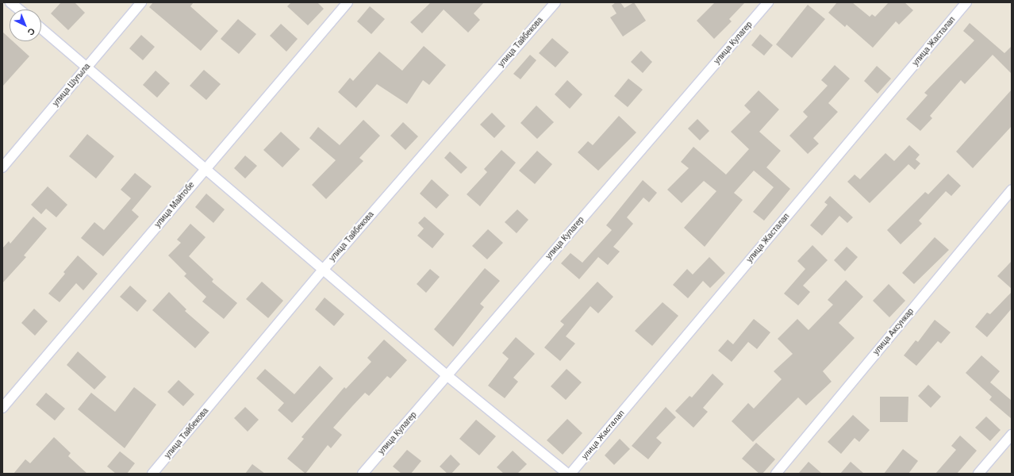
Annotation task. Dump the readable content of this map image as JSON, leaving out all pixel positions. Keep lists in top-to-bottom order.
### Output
{
  "streets": {
    "street": [
      "улица Жасталап",
      "улица Тайбекова",
      "улица Кулагер",
      "улица Шугыла",
      "улица Майтобе",
      "улица Аксункар"
    ]
  },
  "north": "bottom right"
}
